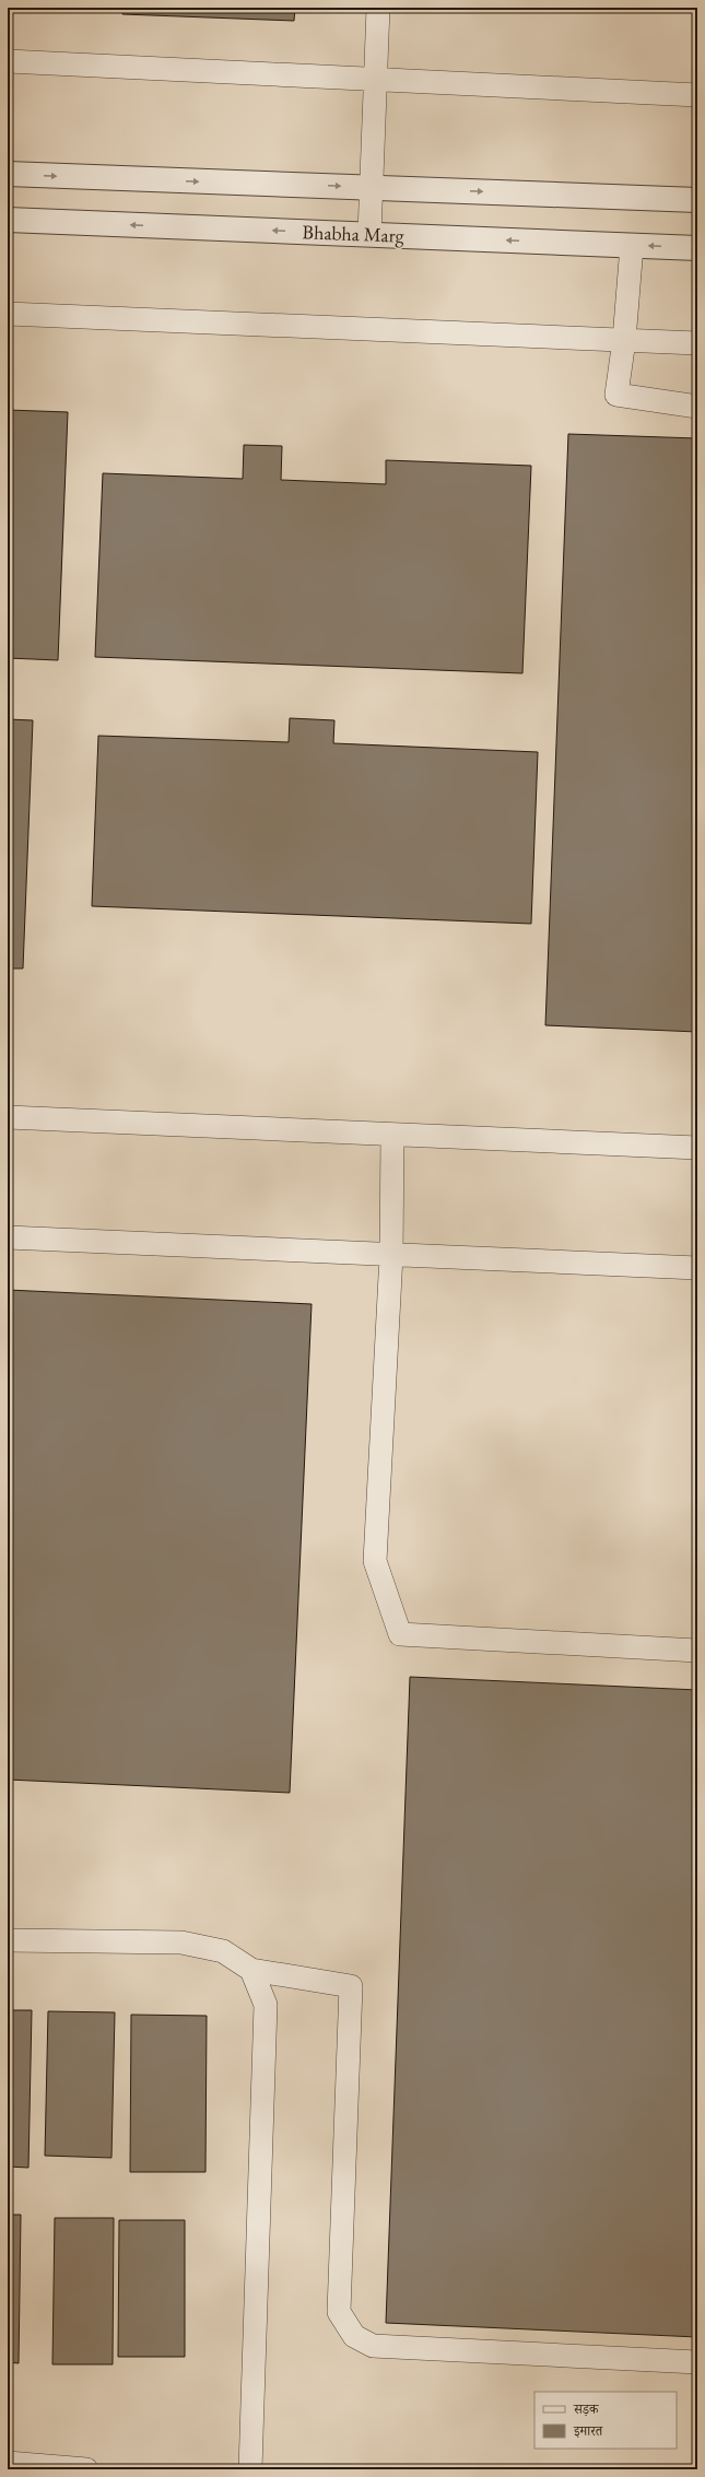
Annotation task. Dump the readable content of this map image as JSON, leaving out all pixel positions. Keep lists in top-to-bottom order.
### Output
{
  "streets": {
    "street": ["Bhabha Marg"]
  },
  "legend": ["सड़क", "इमारत"]
}
